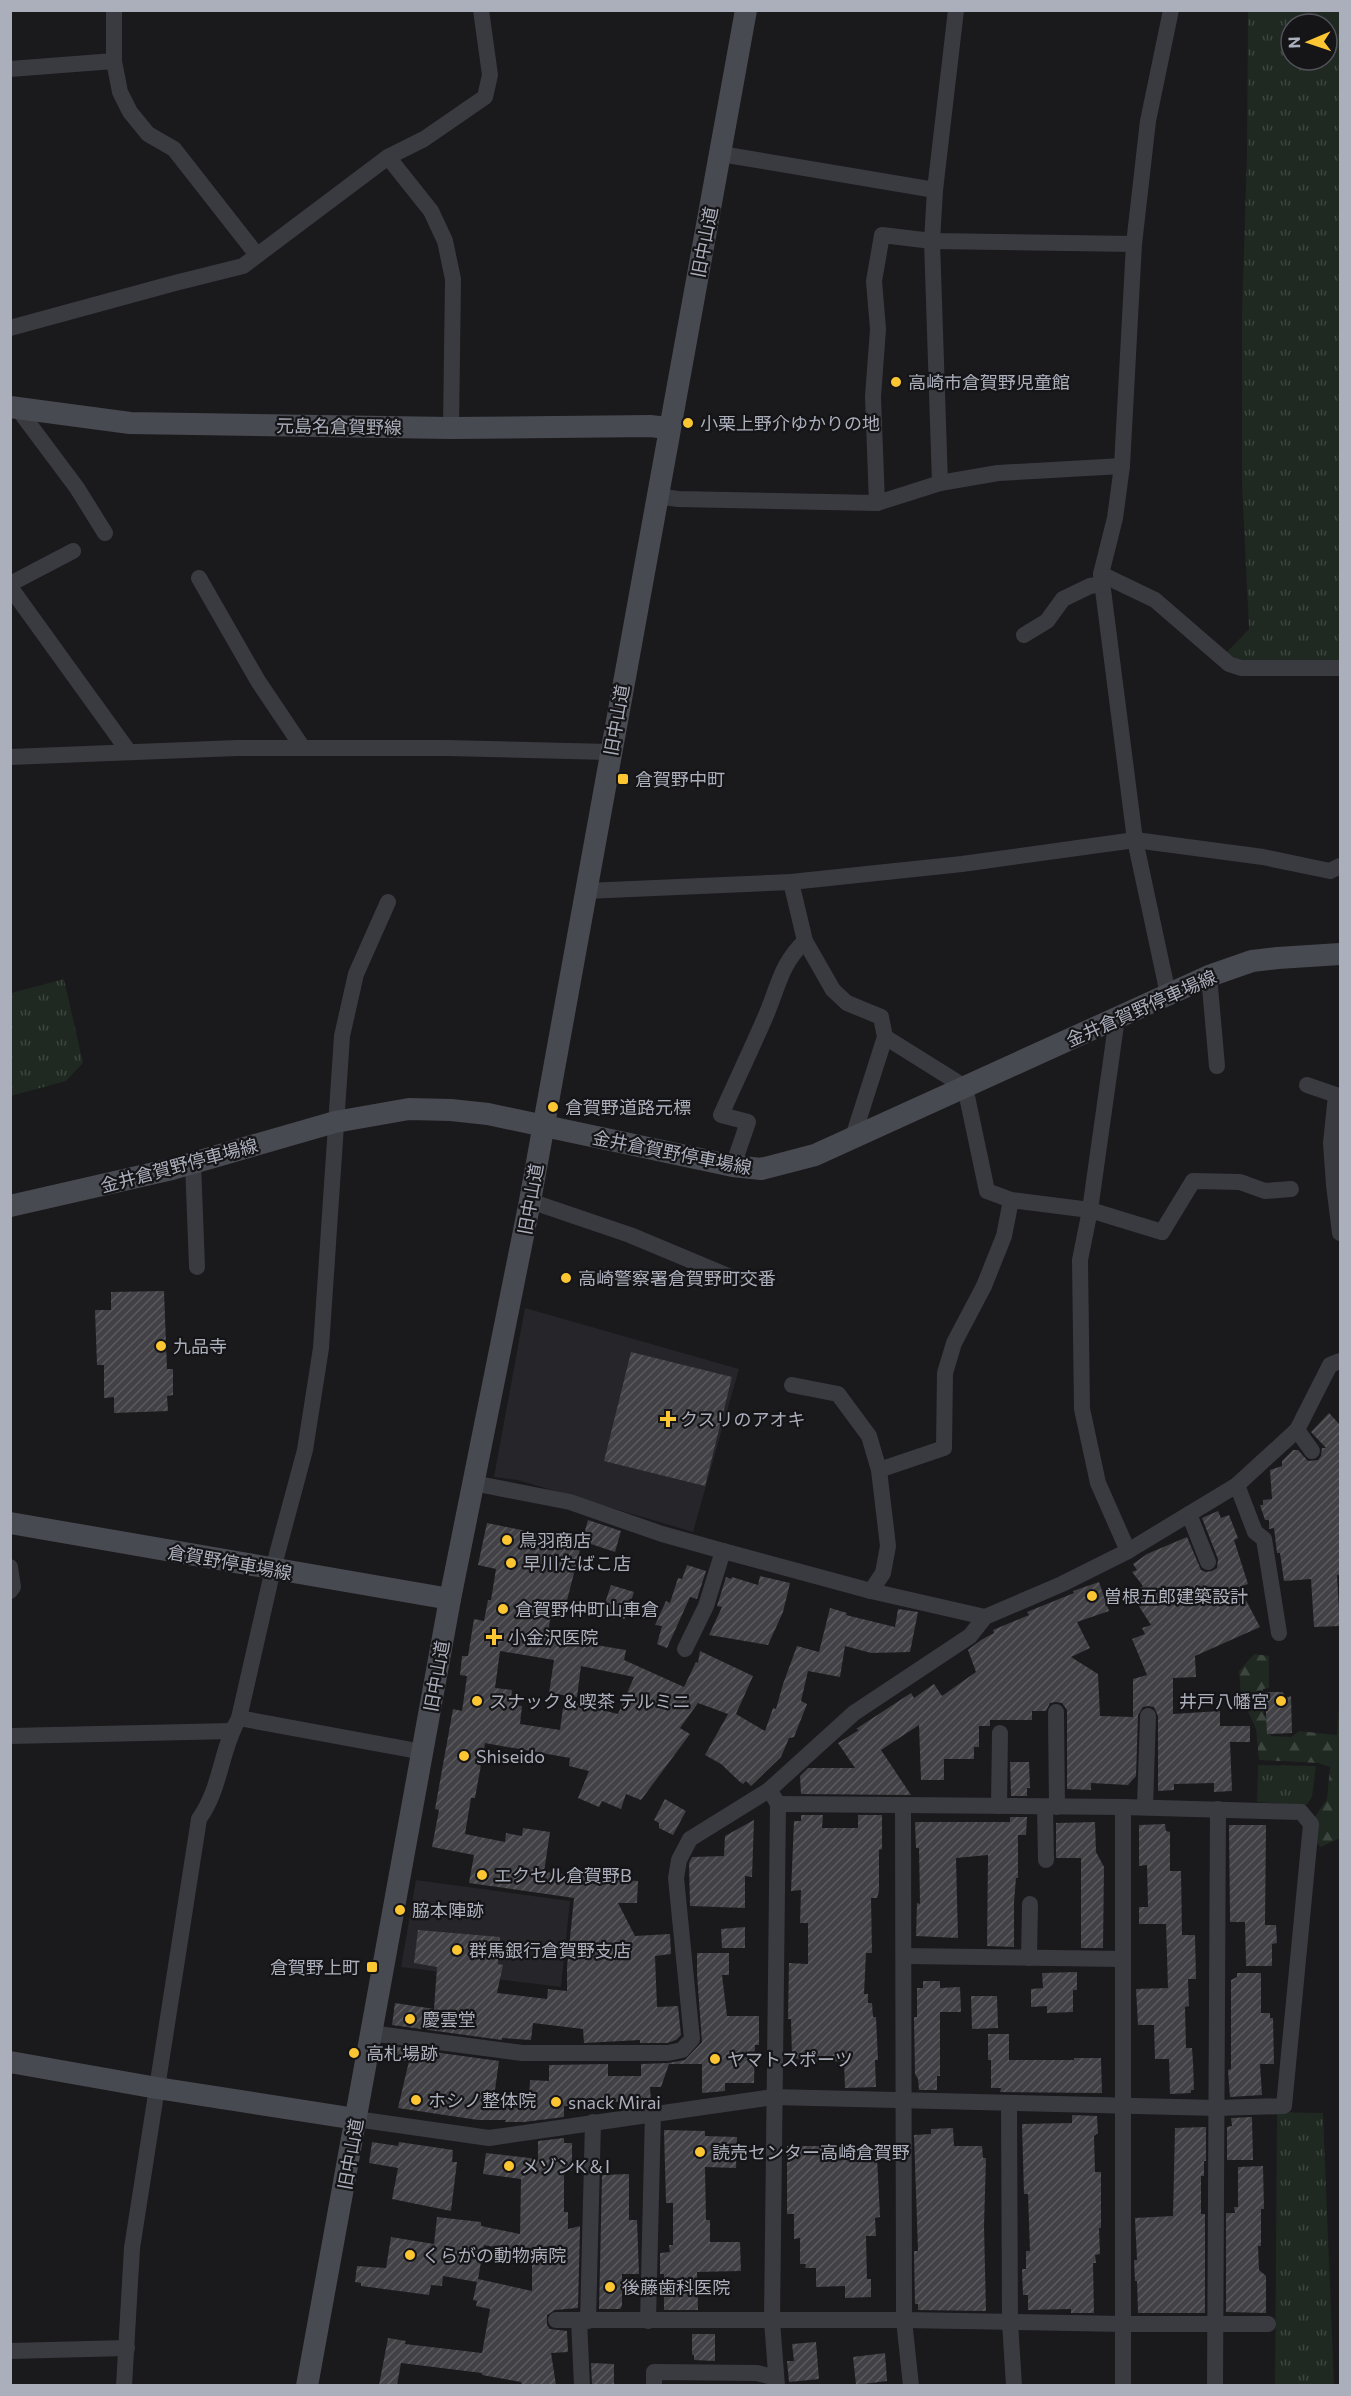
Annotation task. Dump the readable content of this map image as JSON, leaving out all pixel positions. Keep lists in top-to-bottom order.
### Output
{
  "streets": {
    "main road": [
      "旧中山道",
      "元島名倉賀野線",
      "金井倉賀野停車場線",
      "倉賀野停車場線"
    ]
  },
  "crossings": [
    ["旧中山道", "元島名倉賀野線"],
    ["旧中山道", "金井倉賀野停車場線"],
    ["旧中山道", "倉賀野停車場線"]
  ],
  "places": {
    "other": [
      "高崎市倉賀野児童館",
      "小栗上野介ゆかりの地",
      "倉賀野道路元標",
      "高崎警察署倉賀野町交番",
      "九品寺",
      "鳥羽商店",
      "早川たばこ店",
      "曽根五郎建築設計",
      "倉賀野仲町山車倉",
      "スナック＆喫茶 テルミニ",
      "井戸八幡宮",
      "Shiseido",
      "エクセル倉賀野B",
      "脇本陣跡",
      "群馬銀行倉賀野支店",
      "慶雲堂",
      "高札場跡",
      "ヤマトスポーツ",
      "ホシノ整体院",
      "snack Mirai",
      "読売センター高崎倉賀野",
      "メゾンK＆I",
      "くらがの動物病院",
      "後藤歯科医院"
    ],
    "transit": ["倉賀野中町", "倉賀野上町"],
    "health": ["クスリのアオキ", "小金沢医院"]
  },
  "north": "left"
}
